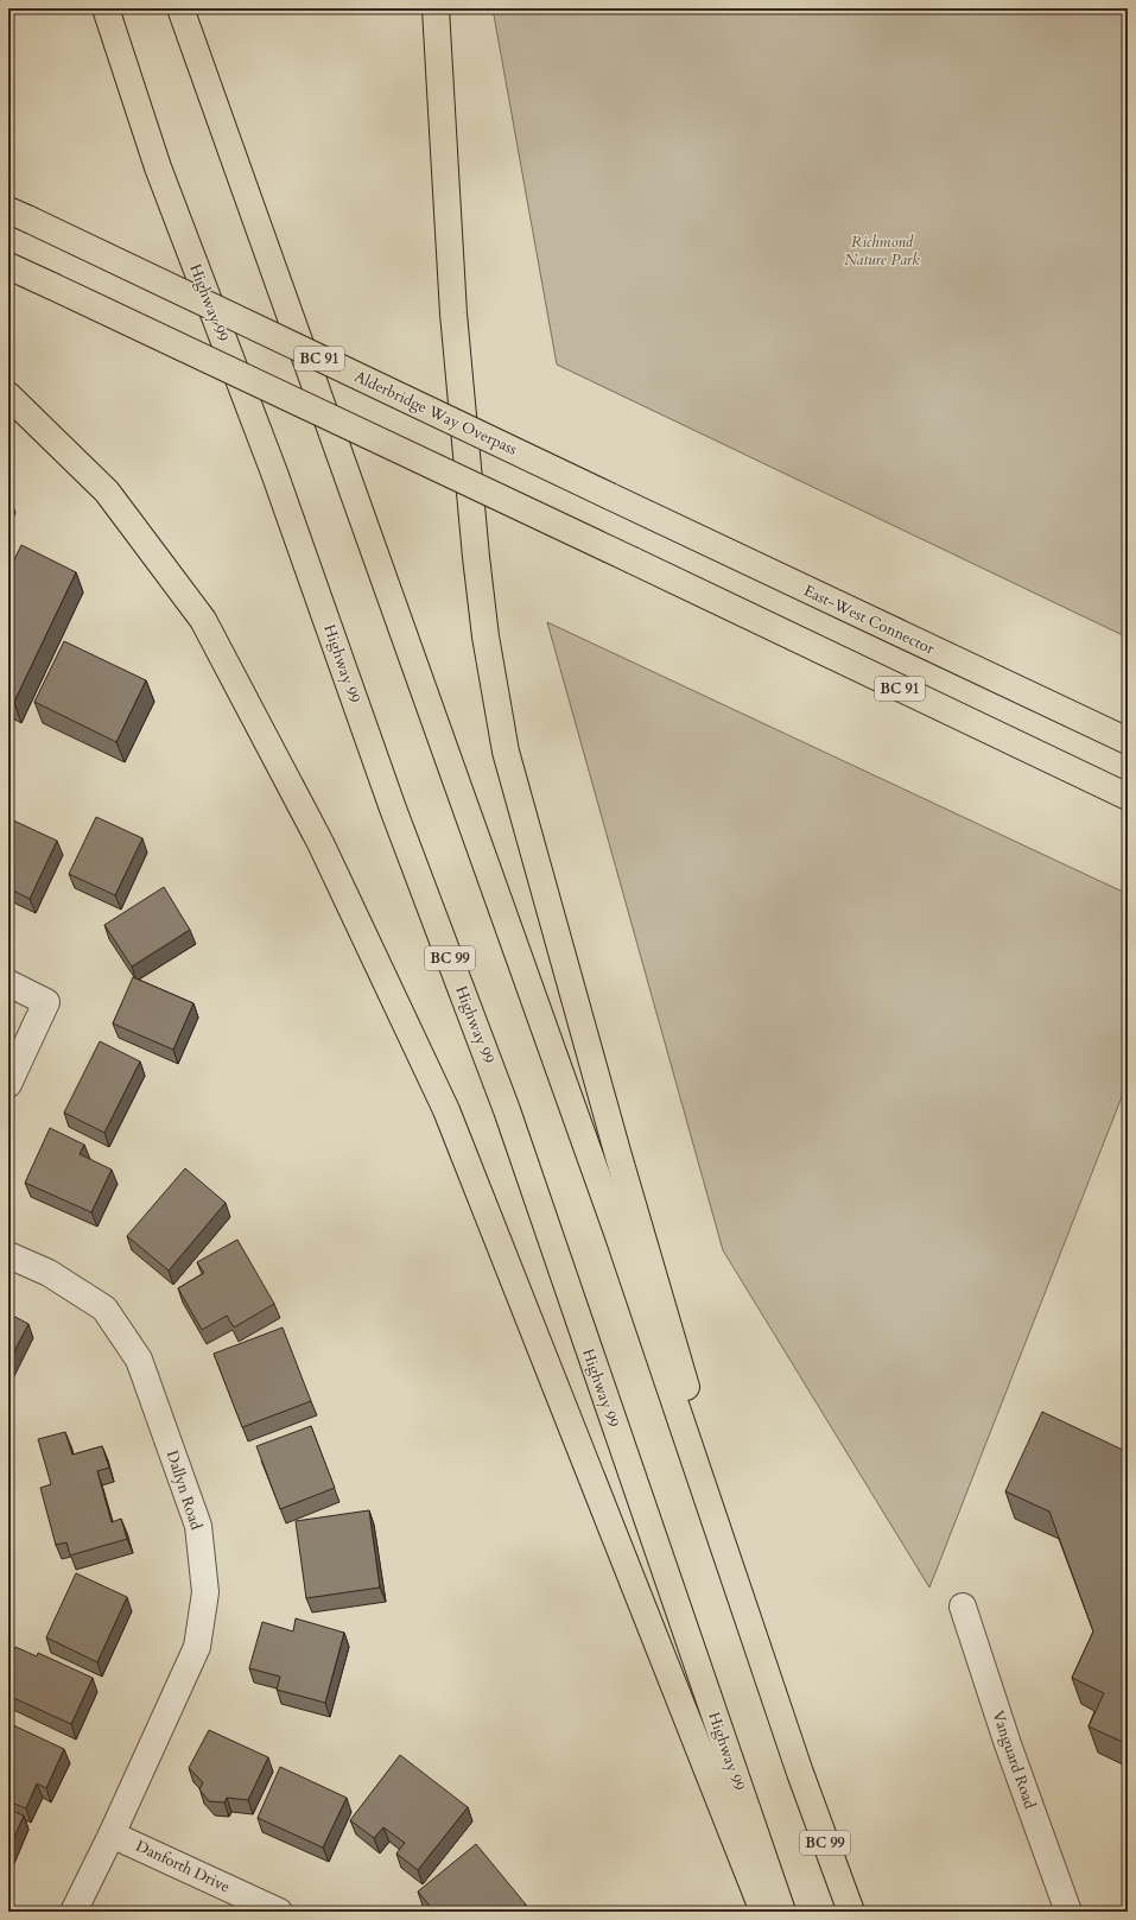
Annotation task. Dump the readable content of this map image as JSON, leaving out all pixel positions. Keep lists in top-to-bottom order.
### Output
{
  "streets": {
    "highway": [
      "Highway 99",
      "BC 91",
      "Alderbridge Way Overpass",
      "East-West Connector",
      "BC 99"
    ],
    "street": ["Dallyn Road", "Vanguard Road", "Danforth Drive"]
  },
  "crossings": [
    ["Alderbridge Way Overpass", "East-West Connector"],
    ["Dallyn Road", "Danforth Drive"]
  ],
  "parks": ["Richmond Nature Park"]
}
